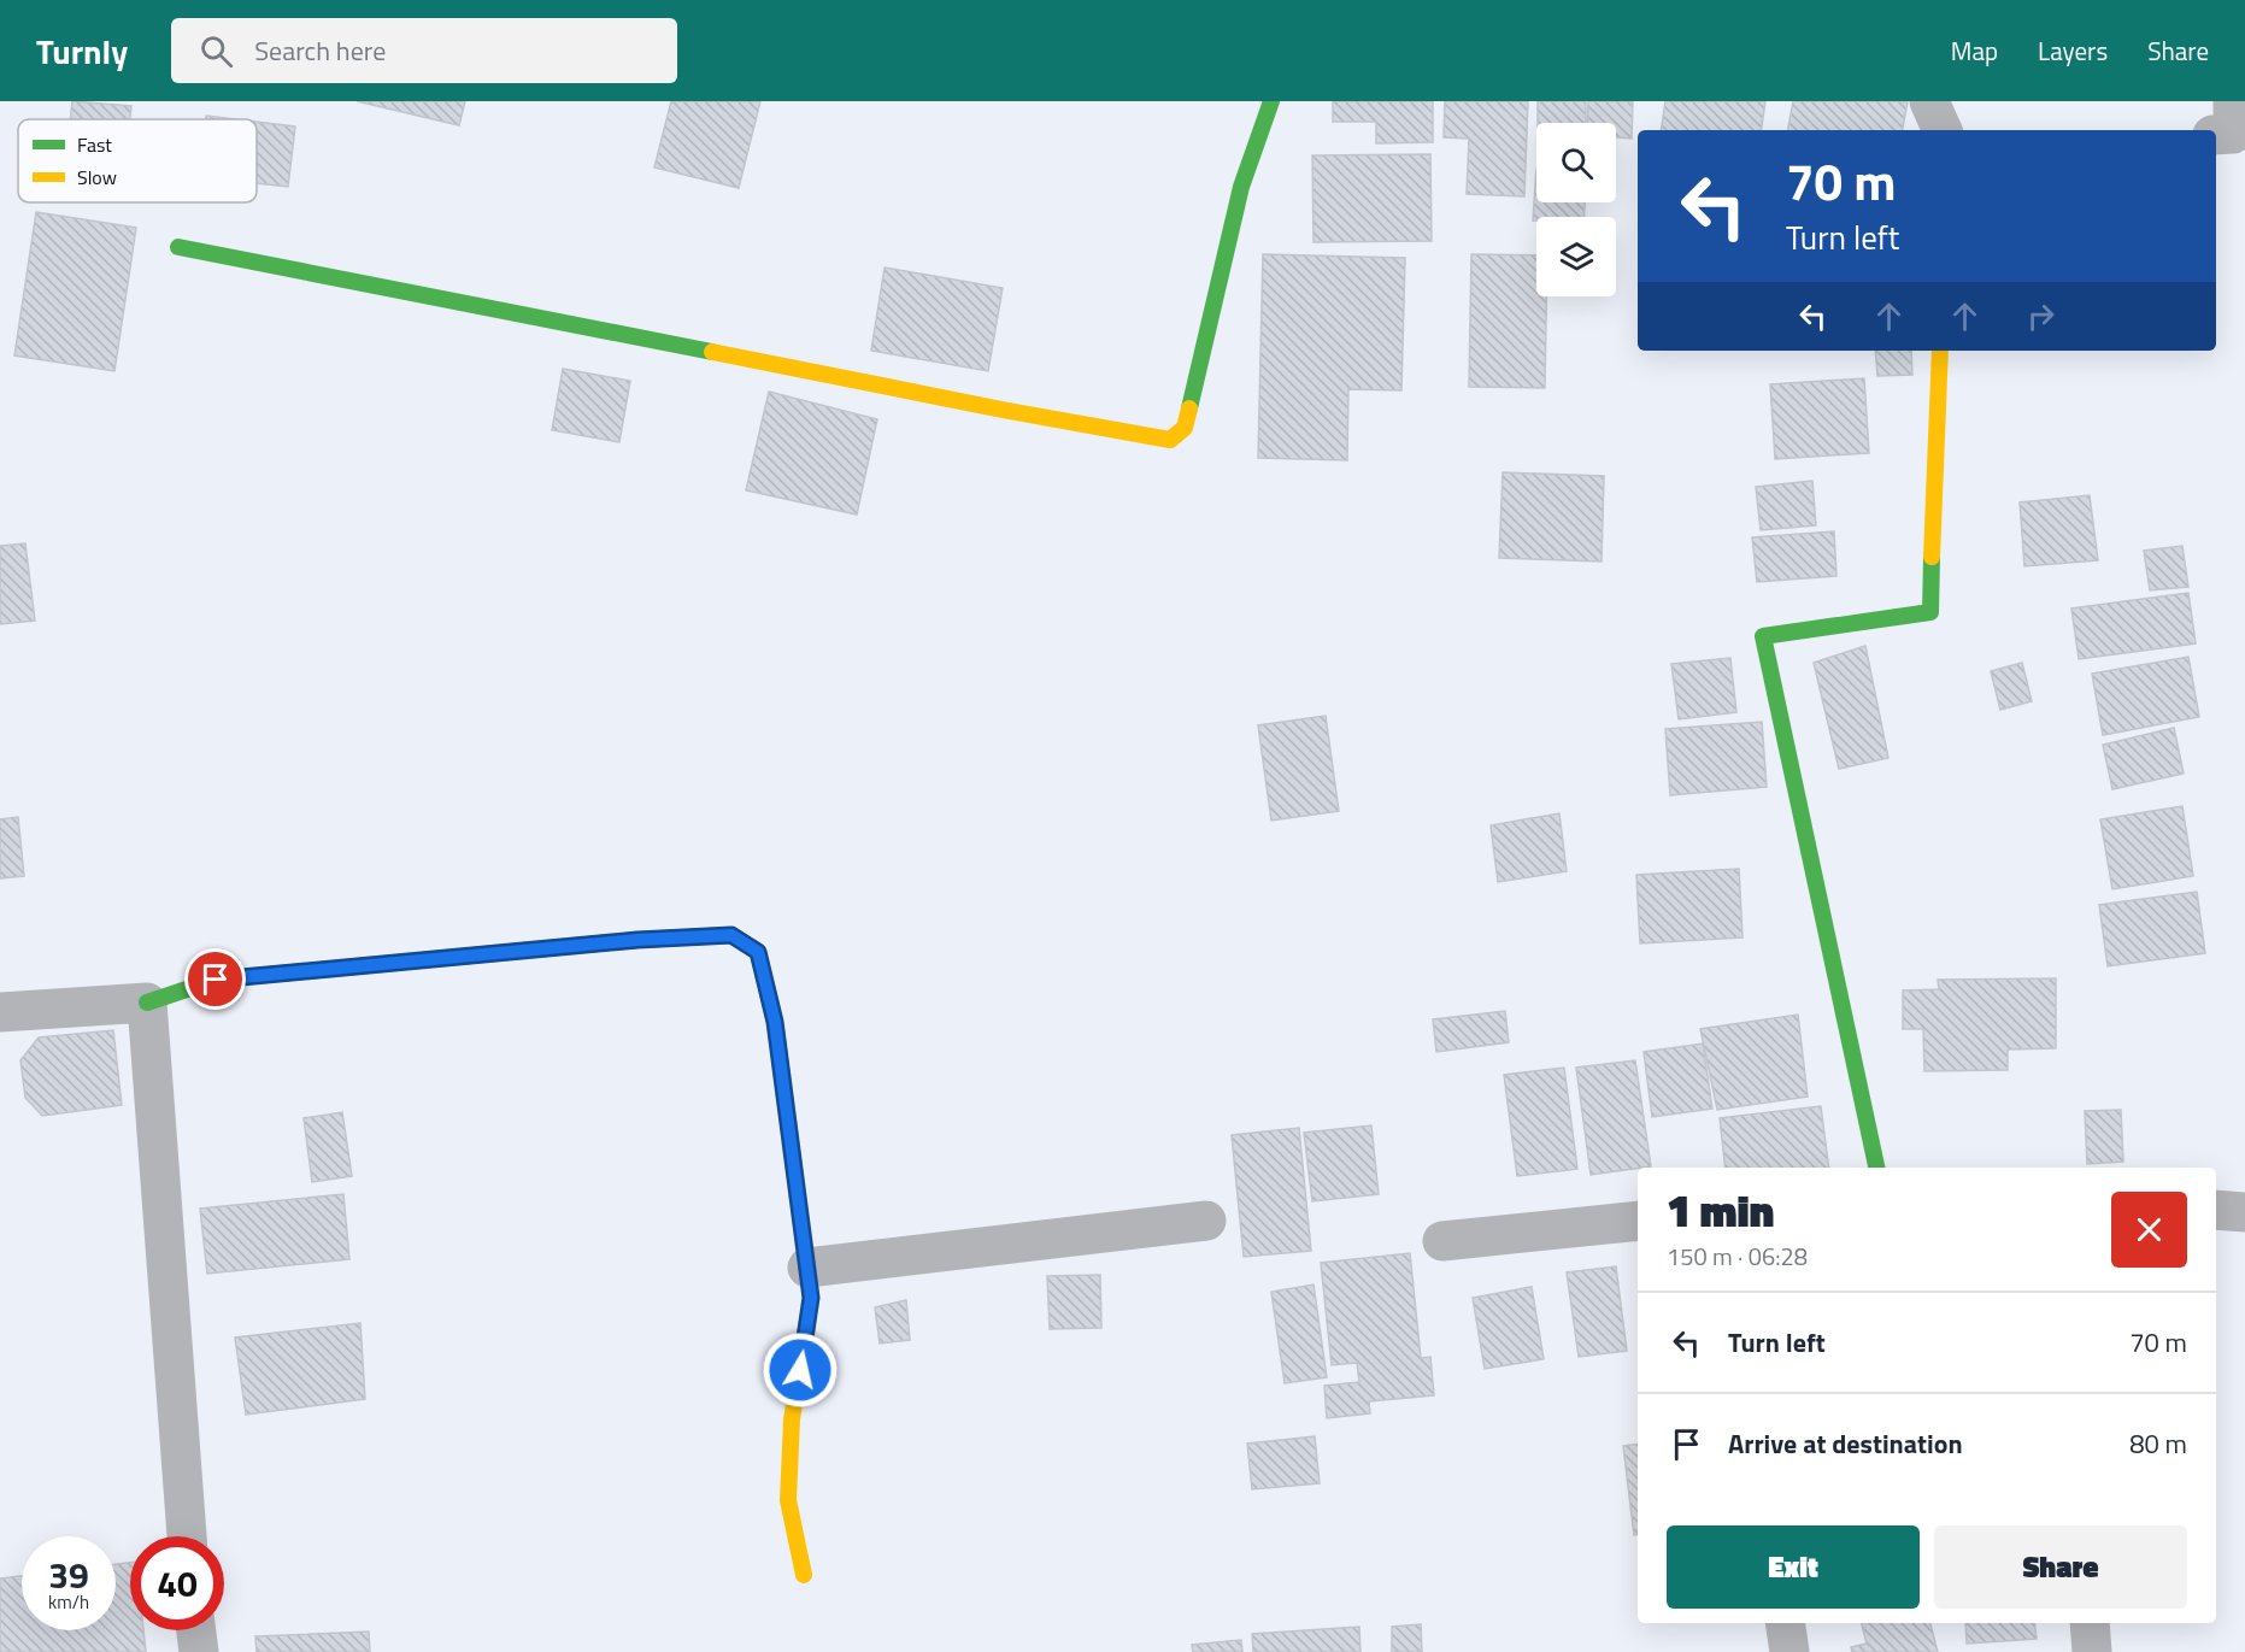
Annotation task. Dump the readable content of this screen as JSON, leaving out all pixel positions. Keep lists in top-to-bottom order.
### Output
{
  "legend": ["Fast", "Slow"],
  "page": {
    "header": "Turnly",
    "search": "Search here",
    "nav": ["Map", "Layers", "Share"],
    "turn": ["70 m", "Turn left"],
    "heading": ["1 min", "150 m · 06:28"],
    "list": [
      {
        "name": "Turn left",
        "value": "70 m"
      },
      {
        "name": "Arrive at destination",
        "value": "80 m"
      }
    ],
    "buttons": ["Exit", "Share"],
    "speed": "39 km/h",
    "limit": "40"
  }
}
